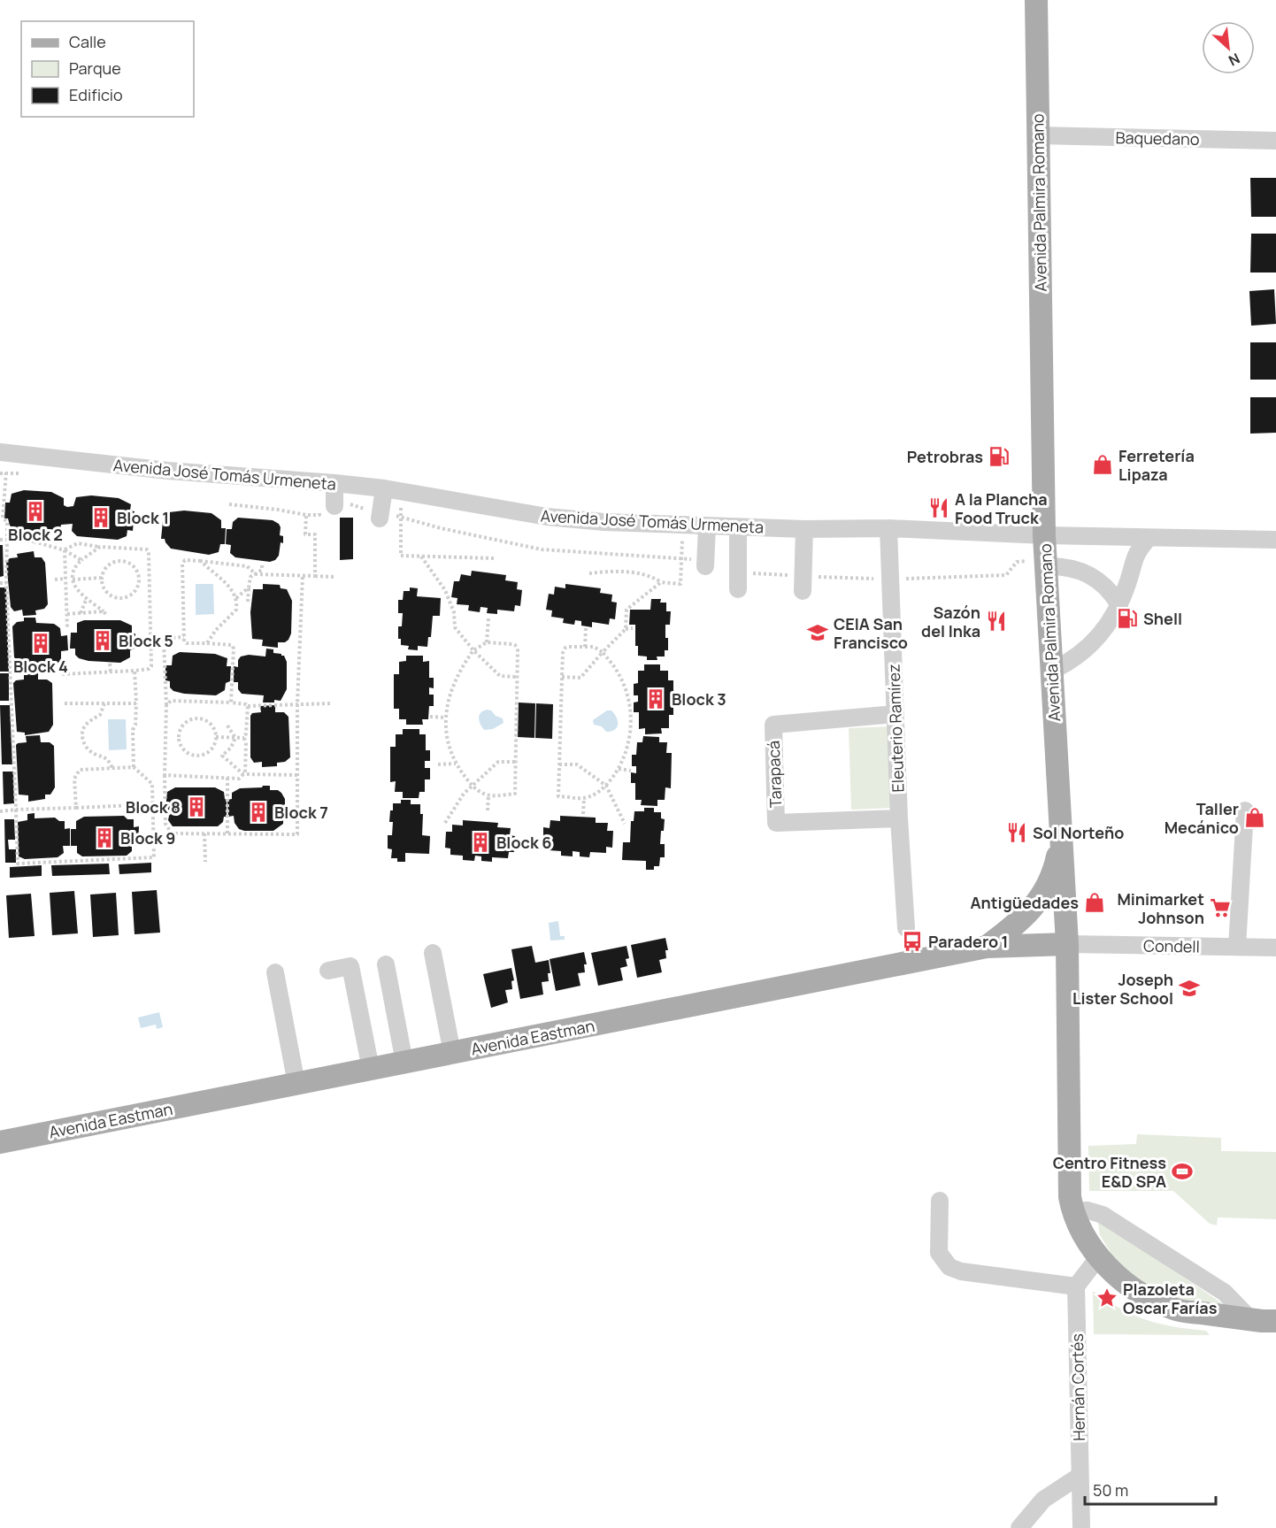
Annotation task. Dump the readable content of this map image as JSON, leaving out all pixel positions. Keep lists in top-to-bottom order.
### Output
{
  "streets": {
    "main road": ["Avenida Palmira Romano", "Avenida Eastman"],
    "street": [
      "Baquedano",
      "Avenida José Tomás Urmeneta",
      "Eleuterio Ramírez",
      "Tarapacá",
      "Condell",
      "Hernán Cortés"
    ]
  },
  "crossings": [
    ["Baquedano", "Avenida Palmira Romano"],
    ["Avenida Palmira Romano", "Avenida José Tomás Urmeneta"],
    ["Avenida Palmira Romano", "Condell"],
    ["Avenida Palmira Romano", "Avenida Eastman"],
    ["Avenida José Tomás Urmeneta", "Eleuterio Ramírez"],
    ["Eleuterio Ramírez", "Tarapacá"],
    ["Condell", "Avenida Eastman"]
  ],
  "places": {
    "fuel station": ["Petrobras", "Shell"],
    "shop": ["Ferretería Lipaza", "Taller Mecánico", "Antigüedades"],
    "restaurant": ["A la Plancha Food Truck", "Sazón del Inka", "Sol Norteño"],
    "building": [
      "Block 2",
      "Block 1",
      "Block 5",
      "Block 4",
      "Block 3",
      "Block 8",
      "Block 7",
      "Block 9",
      "Block 6"
    ],
    "school or university": ["CEIA San Francisco", "Joseph Lister School"],
    "supermarket": ["Minimarket Johnson"],
    "bus stop": ["Paradero 1"],
    "sports": ["Centro Fitness E&D SPA"],
    "place": ["Plazoleta Oscar Farías"]
  },
  "legend": ["Calle", "Parque", "Edificio"],
  "scale_bar": "50 m",
  "north": "bottom right"
}
